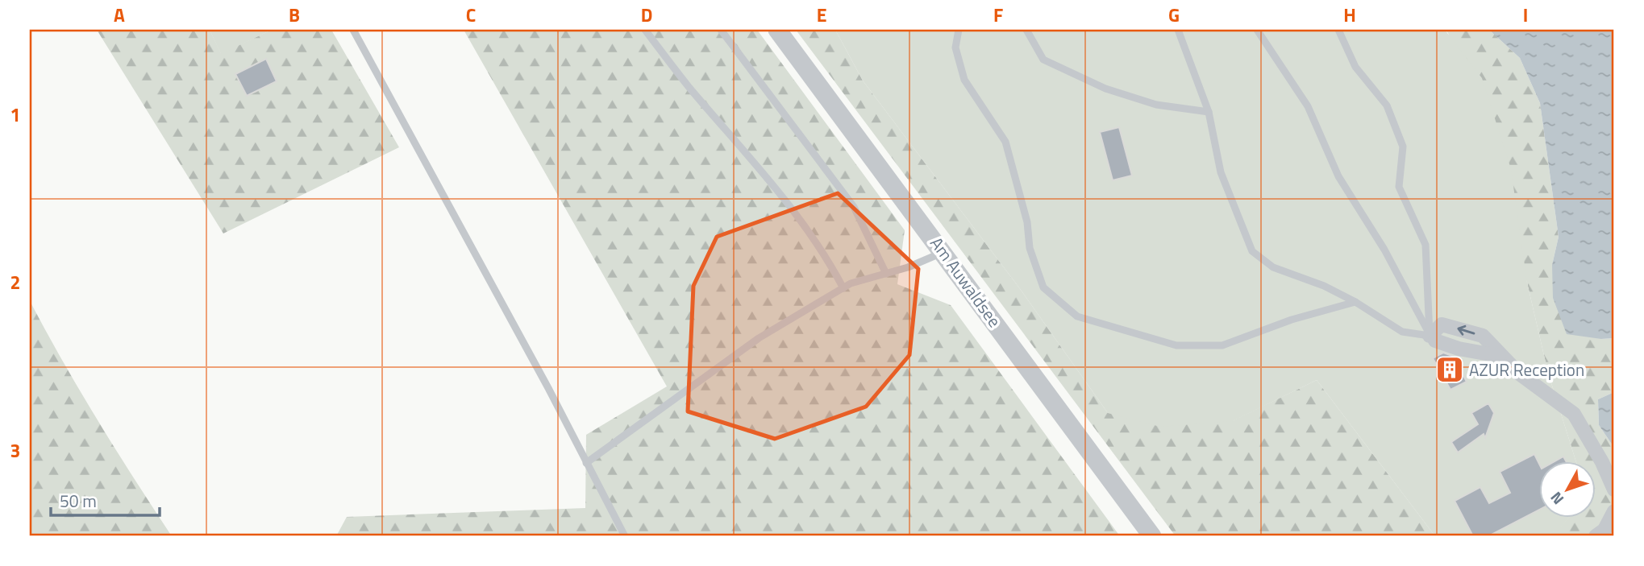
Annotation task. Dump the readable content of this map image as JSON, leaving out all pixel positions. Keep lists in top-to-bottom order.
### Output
{
  "streets": {
    "street": ["Am Auwaldsee"]
  },
  "places": {
    "building": ["AZUR Reception"]
  },
  "scale_bar": "50 m",
  "north": "bottom left",
  "grid": {
    "columns": [
      "A",
      "B",
      "C",
      "D",
      "E",
      "F",
      "G",
      "H",
      "I"
    ],
    "rows": ["1", "2", "3"]
  }
}
